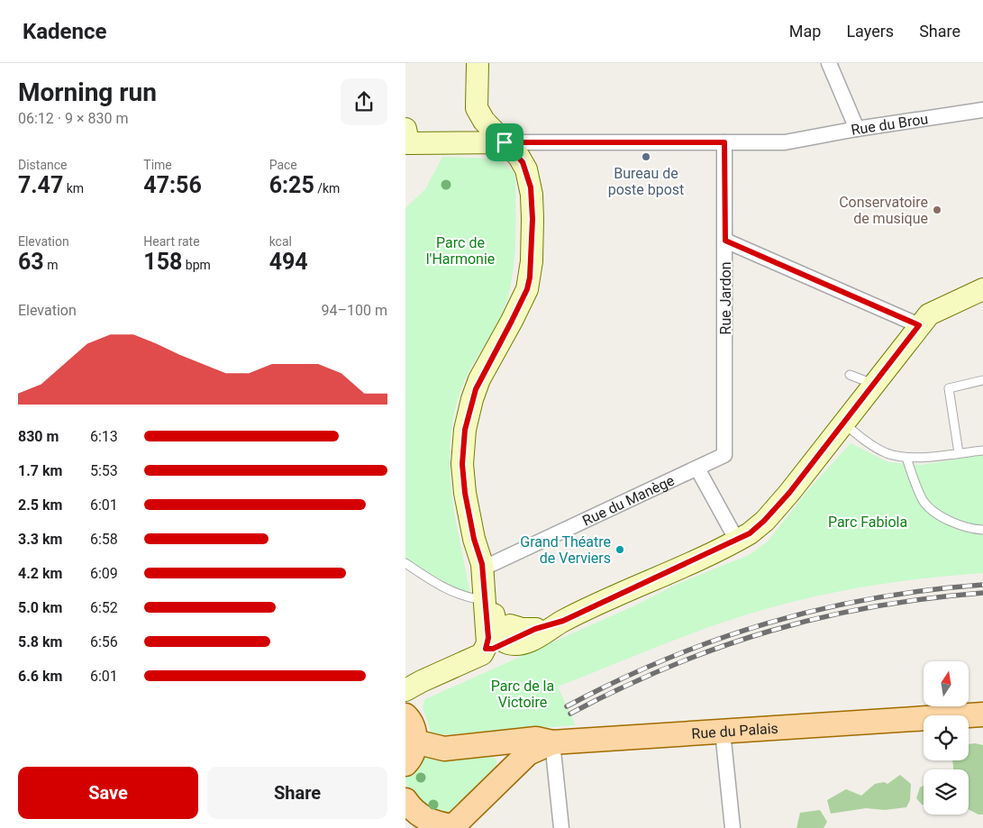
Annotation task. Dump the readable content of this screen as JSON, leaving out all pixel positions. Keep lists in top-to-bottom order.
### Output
{
  "streets": {
    "main road": ["Rue du Palais"],
    "street": ["Rue du Brou", "Rue Jardon", "Rue du Manège"]
  },
  "crossings": [
    ["Rue du Brou", "Rue Jardon"],
    ["Rue Jardon", "Rue du Manège"]
  ],
  "parks": ["Parc de l'Harmonie", "Parc Fabiola", "Parc de la Victoire"],
  "places": ["Bureau de poste bpost", "Conservatoire de musique", "Grand Théatre de Verviers"],
  "north": "top",
  "page": {
    "header": "Kadence",
    "nav": ["Map", "Layers", "Share"],
    "heading": ["Morning run", "06:12 · 9 × 830 m"],
    "stats": [
      ["Distance", "7.47 km"],
      ["Time", "47:56"],
      ["Pace", "6:25 /km"],
      ["Elevation", "63 m"],
      ["Heart rate", "158 bpm"],
      ["kcal", "494"]
    ],
    "chart": ["Elevation", "94–100 m"],
    "list": [
      {
        "name": "830 m",
        "note": "6:13"
      },
      {
        "name": "1.7 km",
        "note": "5:53"
      },
      {
        "name": "2.5 km",
        "note": "6:01"
      },
      {
        "name": "3.3 km",
        "note": "6:58"
      },
      {
        "name": "4.2 km",
        "note": "6:09"
      },
      {
        "name": "5.0 km",
        "note": "6:52"
      },
      {
        "name": "5.8 km",
        "note": "6:56"
      },
      {
        "name": "6.6 km",
        "note": "6:01"
      }
    ],
    "buttons": ["Save", "Share"]
  }
}
